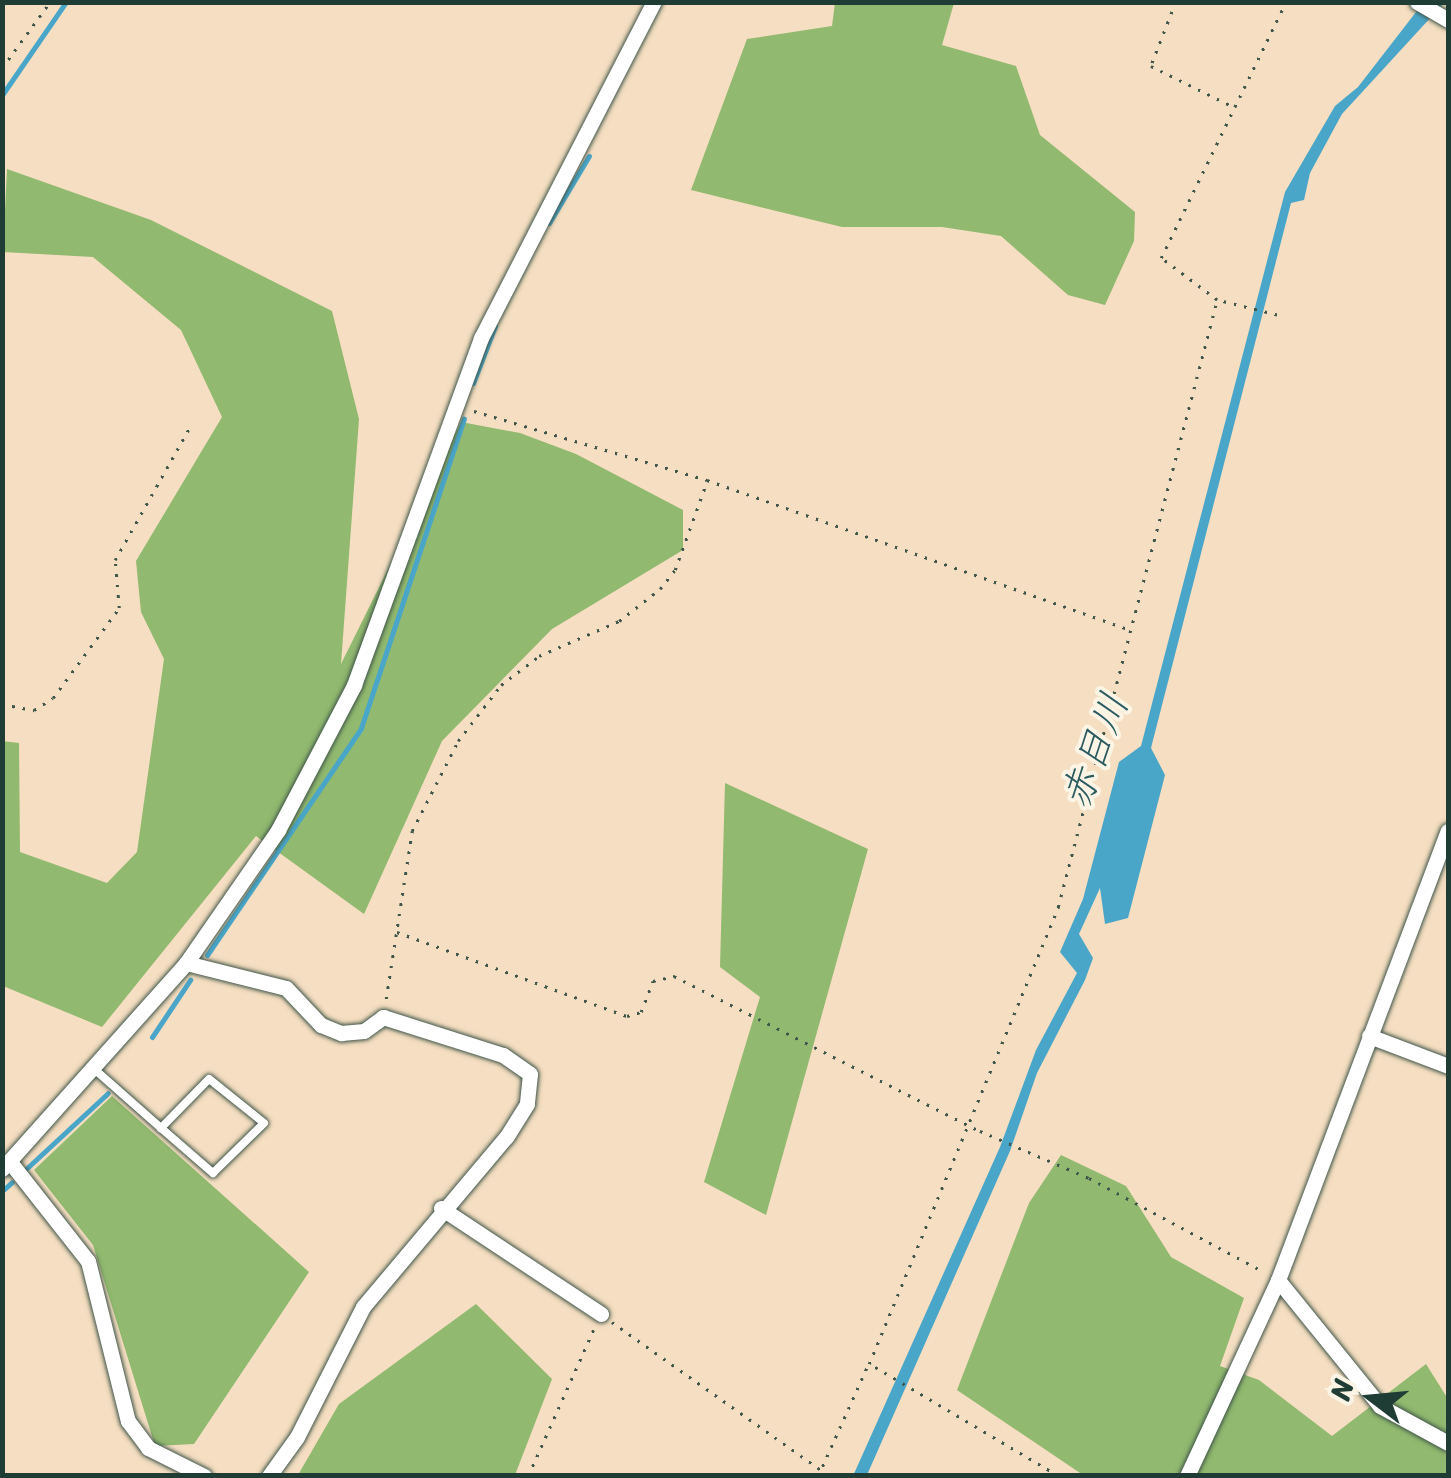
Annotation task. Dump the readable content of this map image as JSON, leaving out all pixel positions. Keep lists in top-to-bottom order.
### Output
{
  "water": ["赤目川"],
  "north": "left"
}
